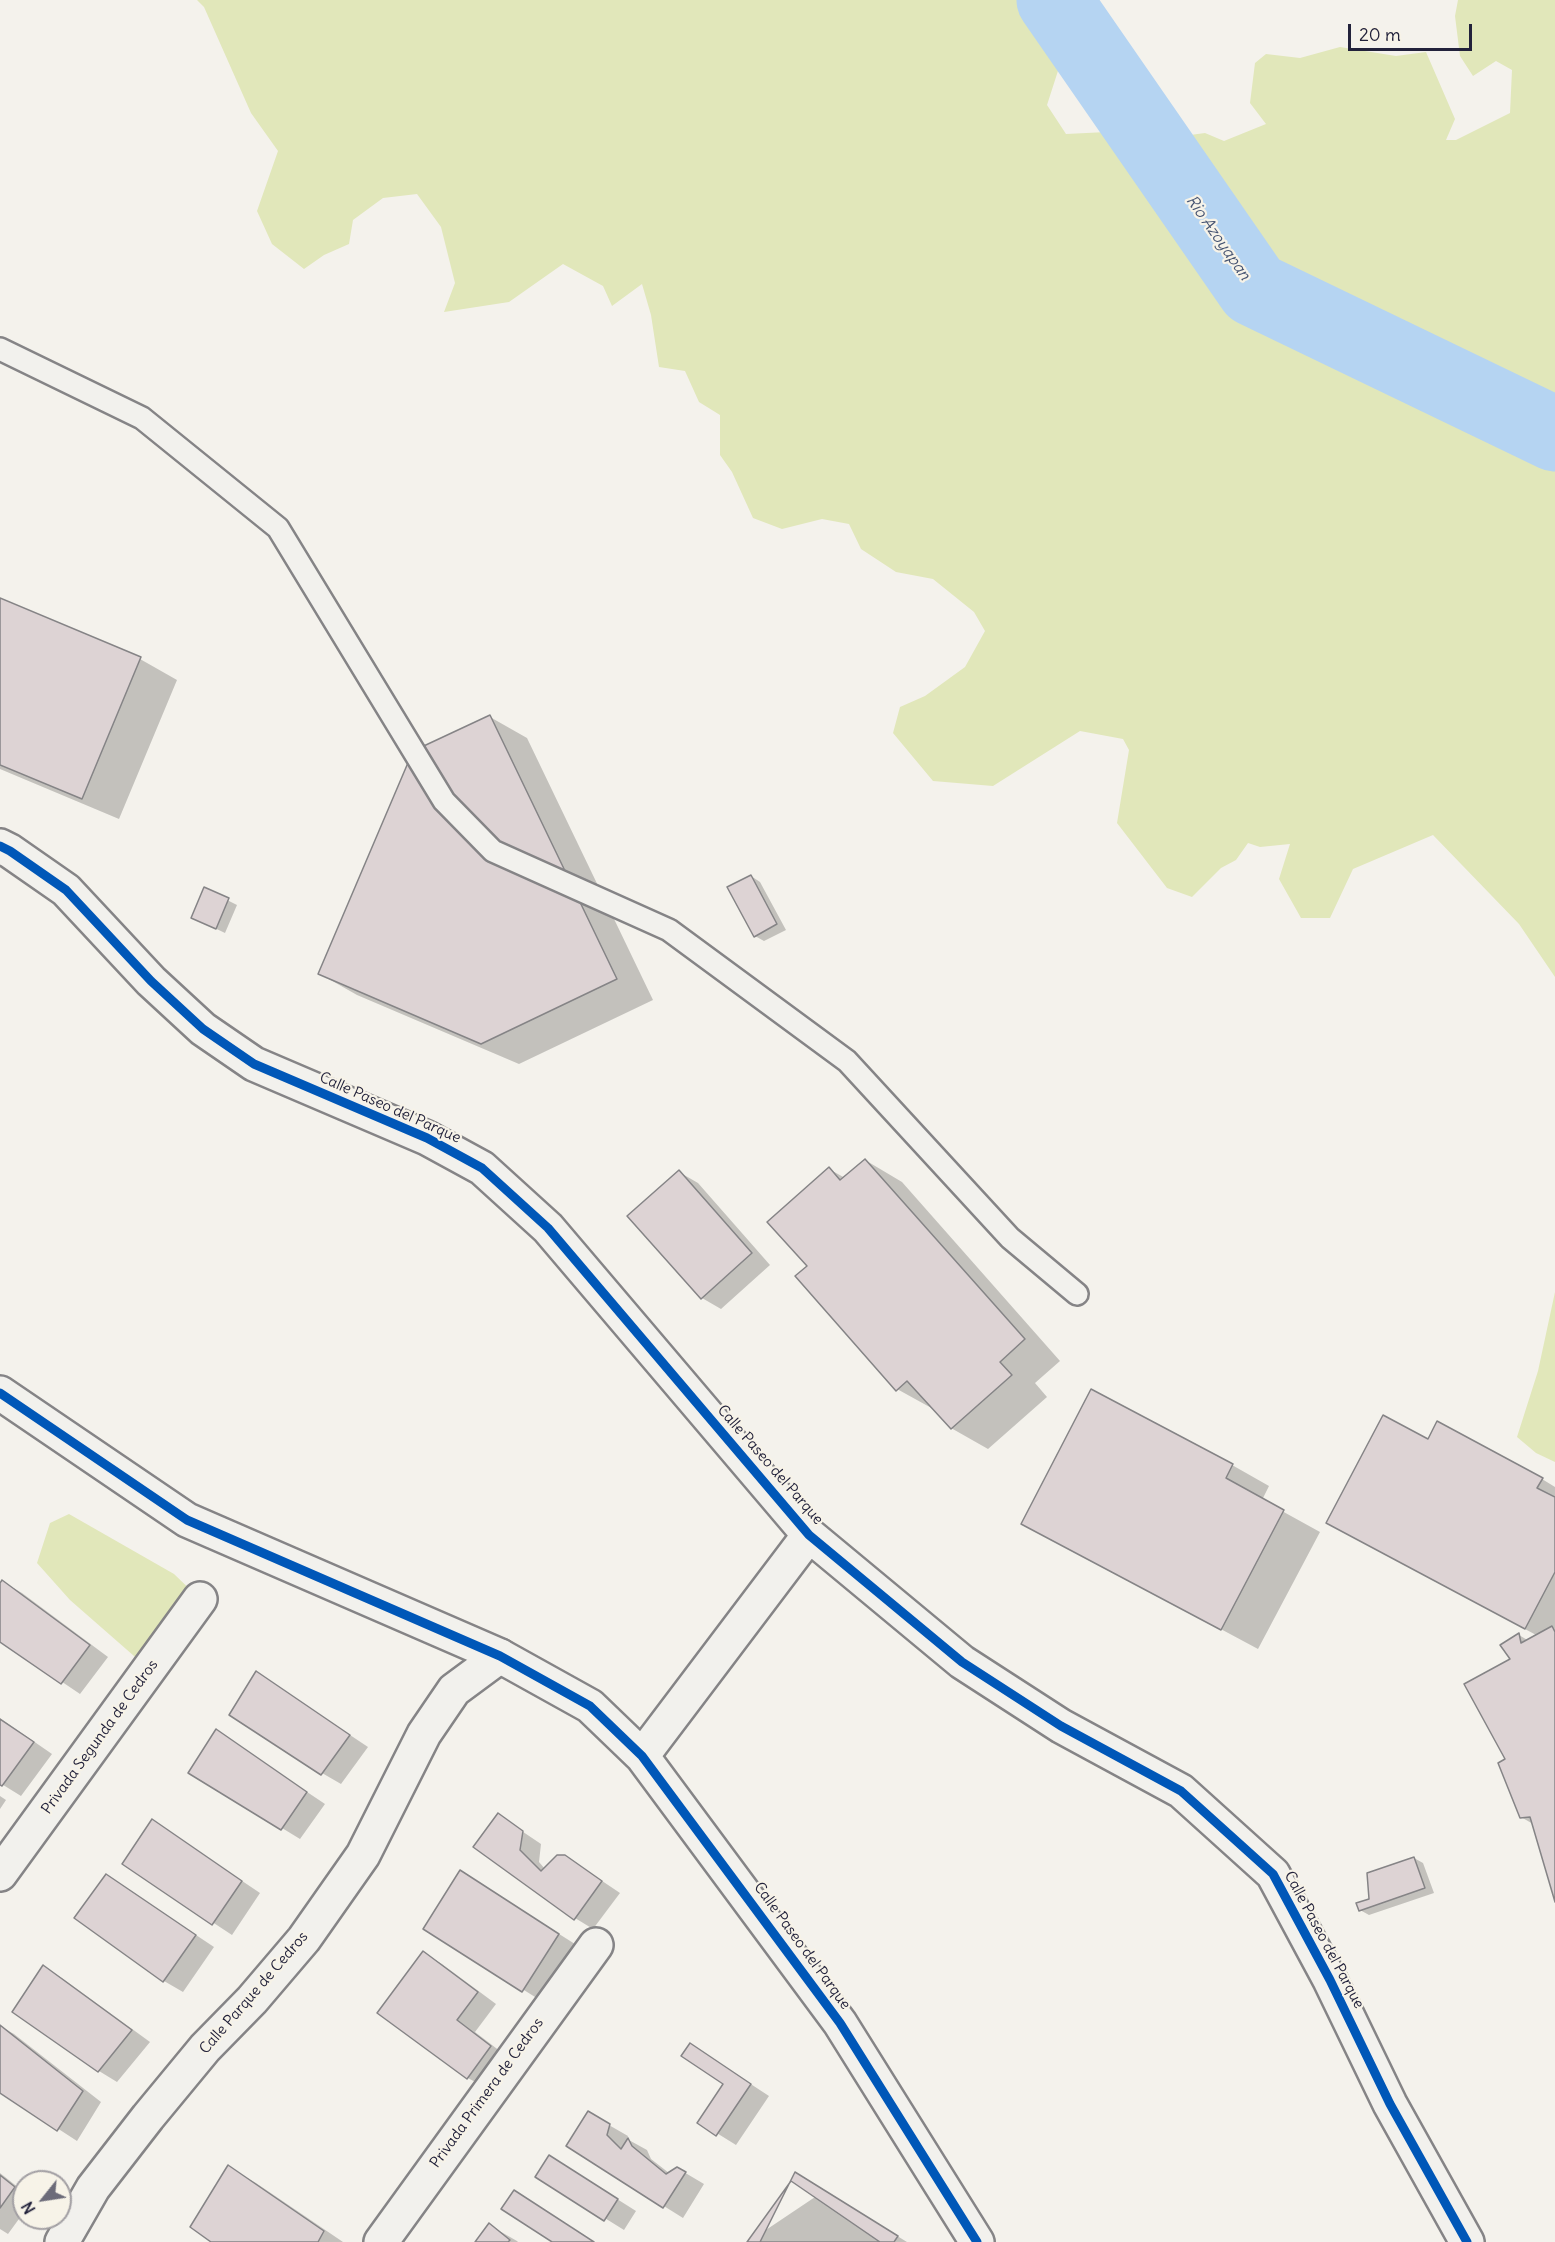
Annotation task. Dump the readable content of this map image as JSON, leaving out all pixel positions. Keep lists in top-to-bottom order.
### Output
{
  "streets": {
    "street": [
      "Calle Paseo del Parque",
      "Privada Segunda de Cedros",
      "Calle Parque de Cedros",
      "Privada Primera de Cedros"
    ]
  },
  "crossings": [
    ["Calle Paseo del Parque", "Calle Parque de Cedros"]
  ],
  "water": ["Rio Azoyapan"],
  "scale_bar": "20 m",
  "north": "bottom left"
}
